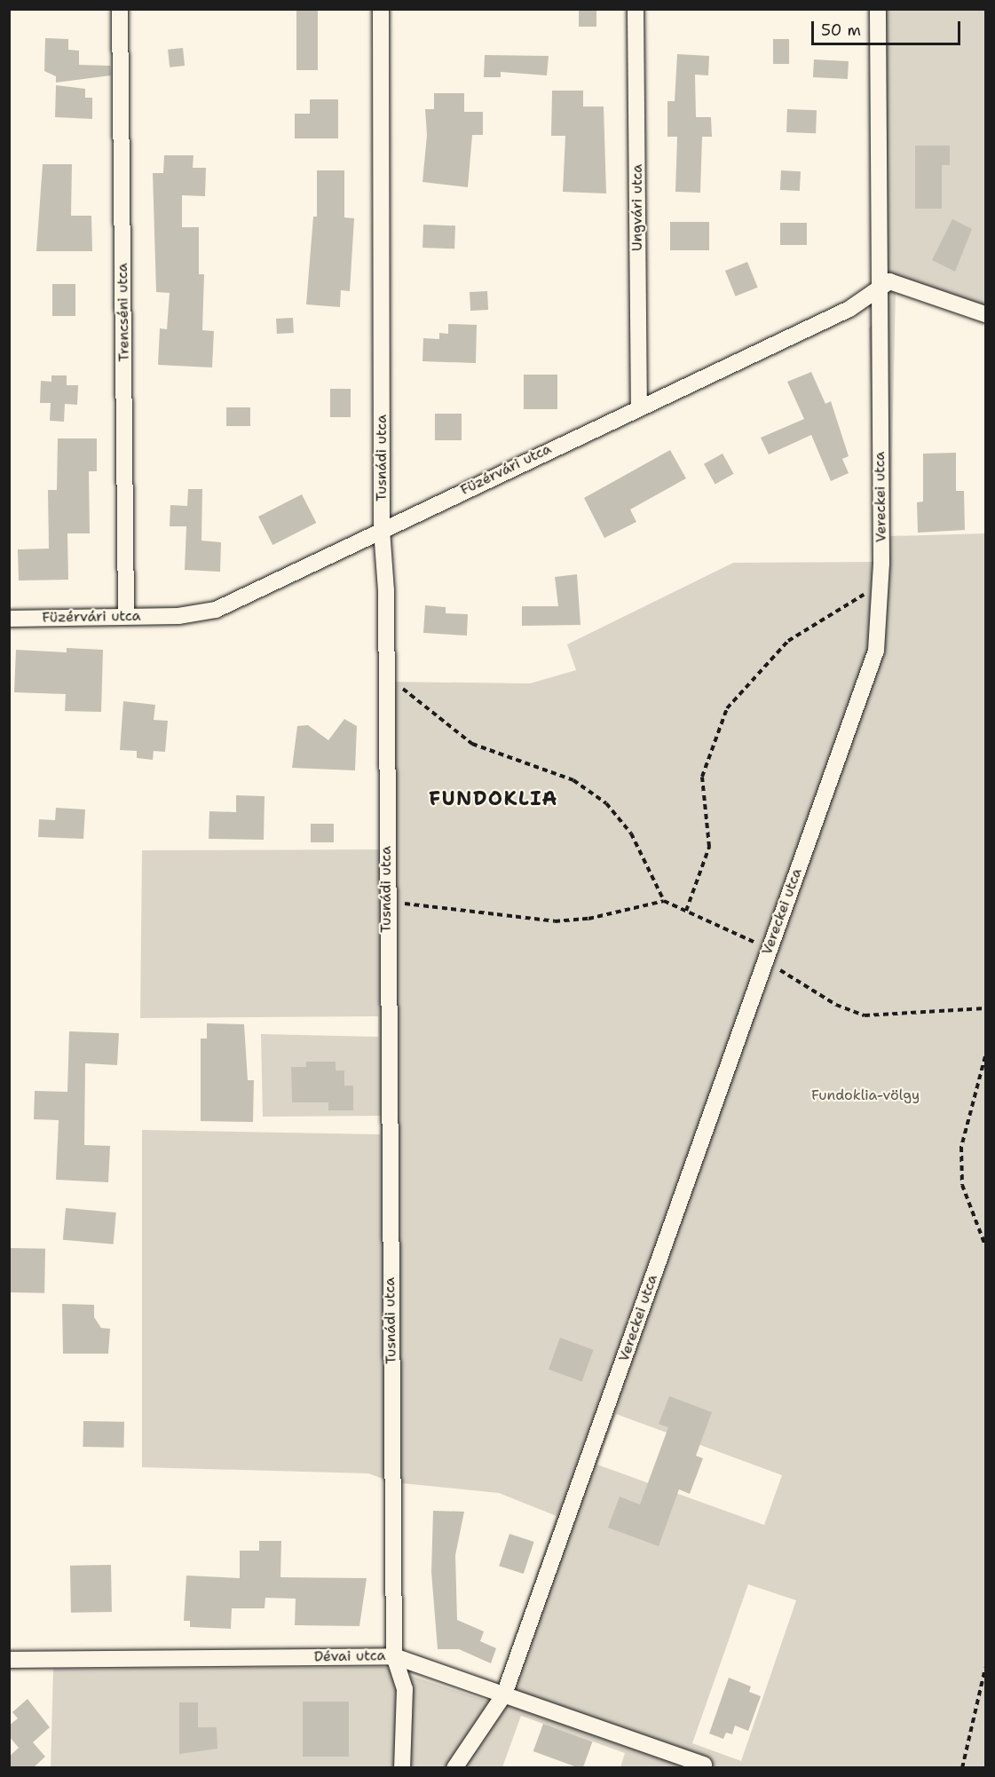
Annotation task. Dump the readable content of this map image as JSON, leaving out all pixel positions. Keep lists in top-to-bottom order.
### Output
{
  "streets": {
    "street": [
      "Ungvári utca",
      "Trencséni utca",
      "Tusnádi utca",
      "Füzérvári utca",
      "Vereckei utca",
      "Dévai utca"
    ]
  },
  "crossings": [
    ["Ungvári utca", "Füzérvári utca"],
    ["Trencséni utca", "Füzérvári utca"],
    ["Tusnádi utca", "Füzérvári utca"],
    ["Tusnádi utca", "Dévai utca"],
    ["Füzérvári utca", "Vereckei utca"],
    ["Vereckei utca", "Dévai utca"]
  ],
  "districts": ["FUNDOKLIA"],
  "parks": ["Fundoklia-völgy"],
  "scale_bar": "50 m"
}
